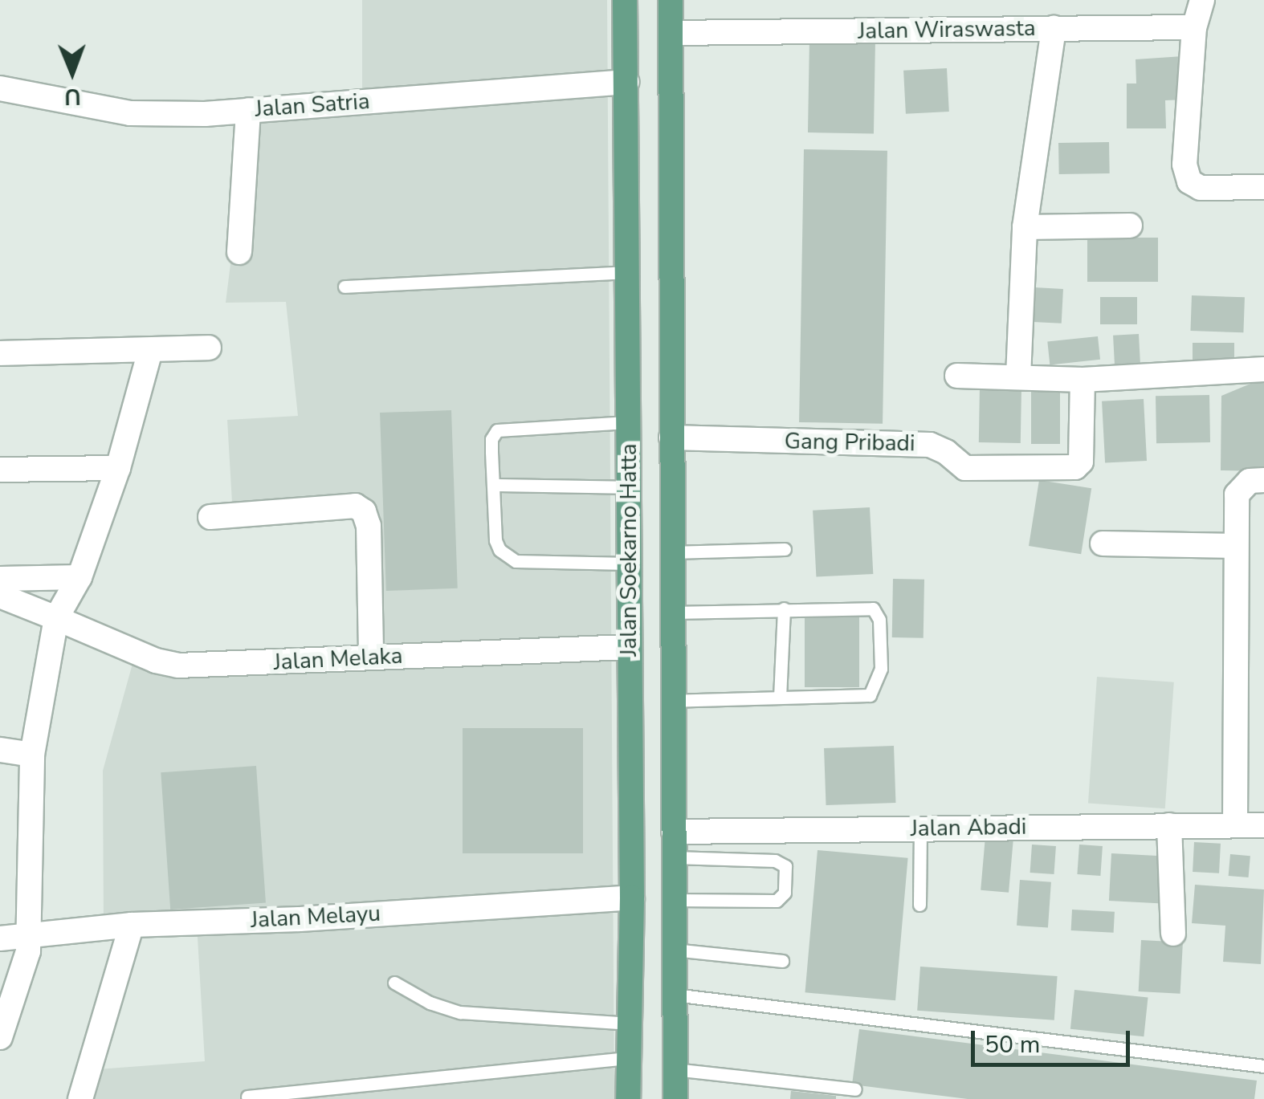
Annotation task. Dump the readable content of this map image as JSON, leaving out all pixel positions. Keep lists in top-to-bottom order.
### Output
{
  "streets": {
    "main road": ["Jalan Soekarno Hatta"],
    "street": [
      "Jalan Wiraswasta",
      "Jalan Satria",
      "Gang Pribadi",
      "Jalan Melaka",
      "Jalan Abadi",
      "Jalan Melayu"
    ]
  },
  "crossings": [
    ["Jalan Wiraswasta", "Jalan Soekarno Hatta"],
    ["Jalan Satria", "Jalan Soekarno Hatta"],
    ["Gang Pribadi", "Jalan Soekarno Hatta"],
    ["Jalan Soekarno Hatta", "Jalan Melaka"],
    ["Jalan Soekarno Hatta", "Jalan Abadi"],
    ["Jalan Soekarno Hatta", "Jalan Melayu"]
  ],
  "scale_bar": "50 m",
  "north": "bottom"
}
